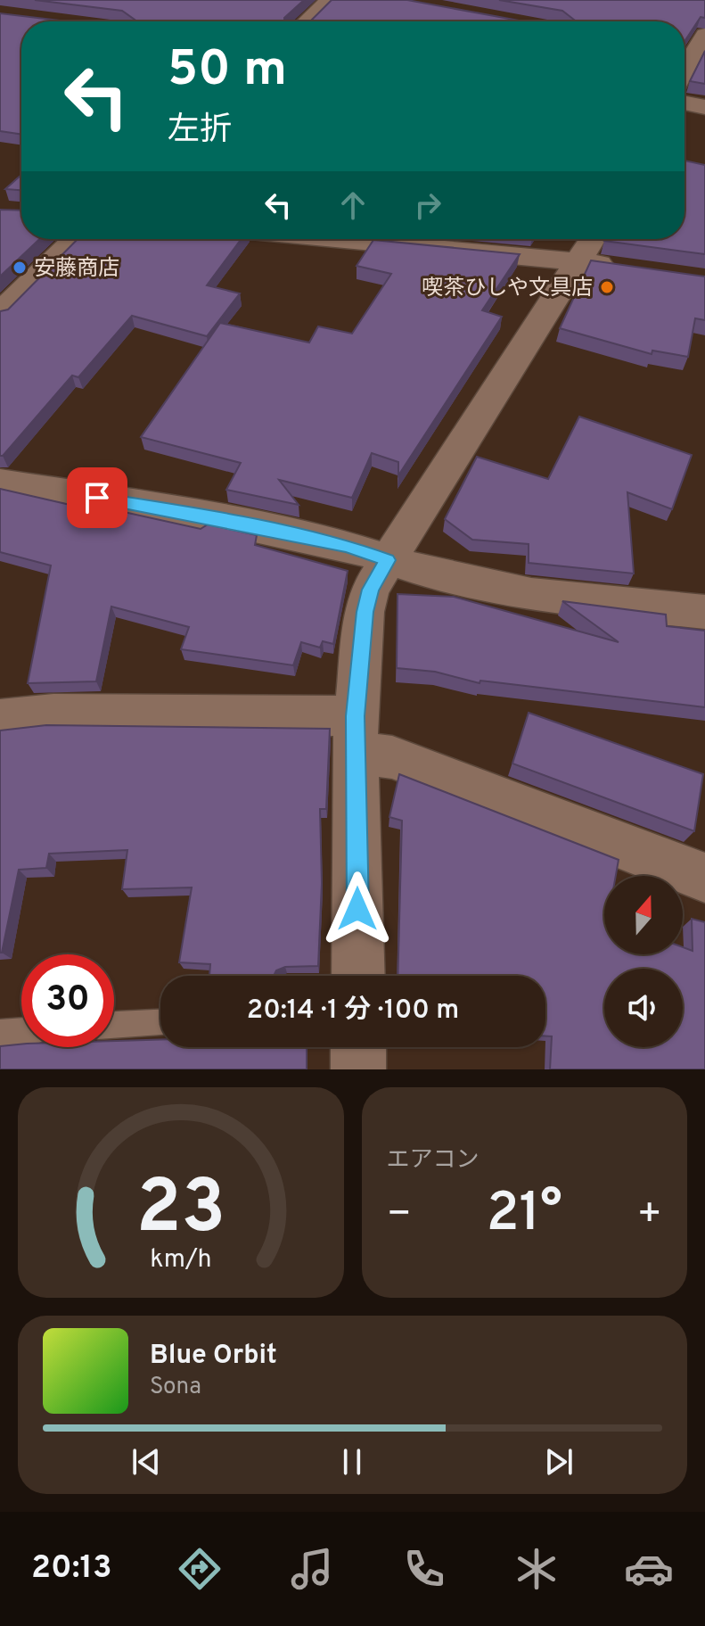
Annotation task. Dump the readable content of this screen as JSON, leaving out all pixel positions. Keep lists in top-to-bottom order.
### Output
{
  "places": ["安藤商店", "喫茶ひしや文具店"],
  "north": "top",
  "page": {
    "turn": ["50 m", "左折"],
    "limit": "30",
    "trip": "20:14 · 1 分 · 100 m",
    "tile": "エアコン",
    "heat": ["−", "21°", "+"],
    "song": ["Blue Orbit", "Sona"],
    "tabs": "20:13",
    "gauge": ["23", "km/h"]
  }
}
